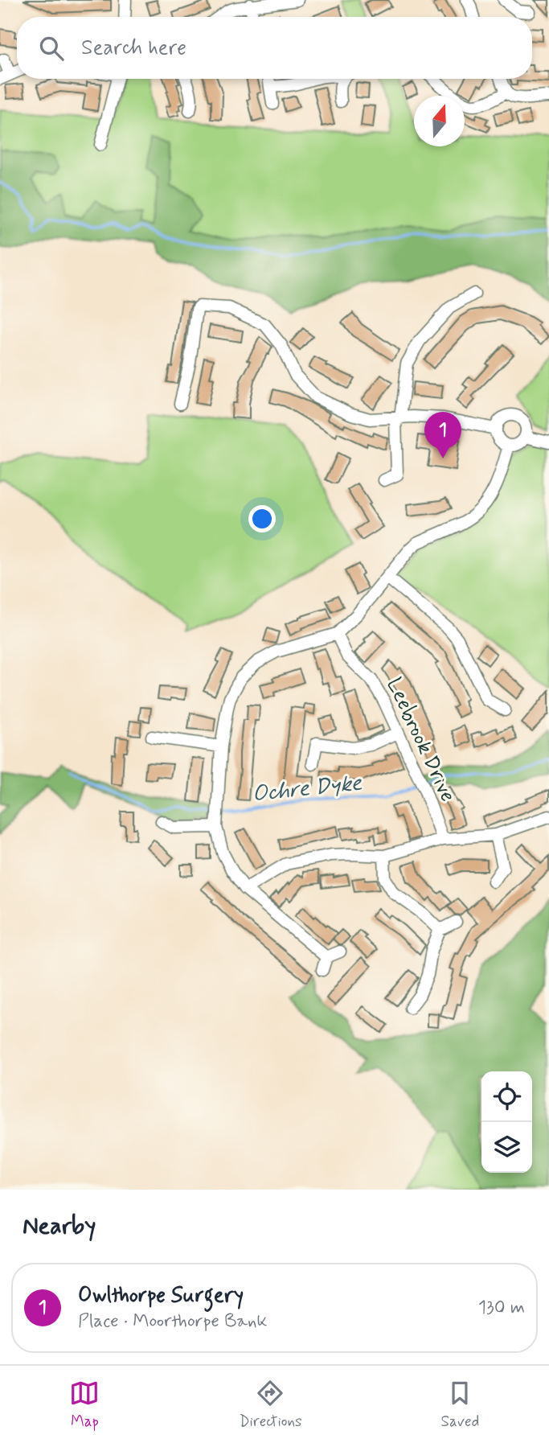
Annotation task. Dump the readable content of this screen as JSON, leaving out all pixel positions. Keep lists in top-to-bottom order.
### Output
{
  "streets": {
    "street": ["Leebrook Drive"]
  },
  "water": ["Ochre Dyke"],
  "north": "top",
  "page": {
    "search": "Search here",
    "pins": "1",
    "heading": "Nearby",
    "list": [
      {
        "mark": "1",
        "name": "Owlthorpe Surgery",
        "note": "Place · Moorthorpe Bank",
        "value": "130 m"
      }
    ],
    "nav": ["Map", "Directions", "Saved"]
  }
}
